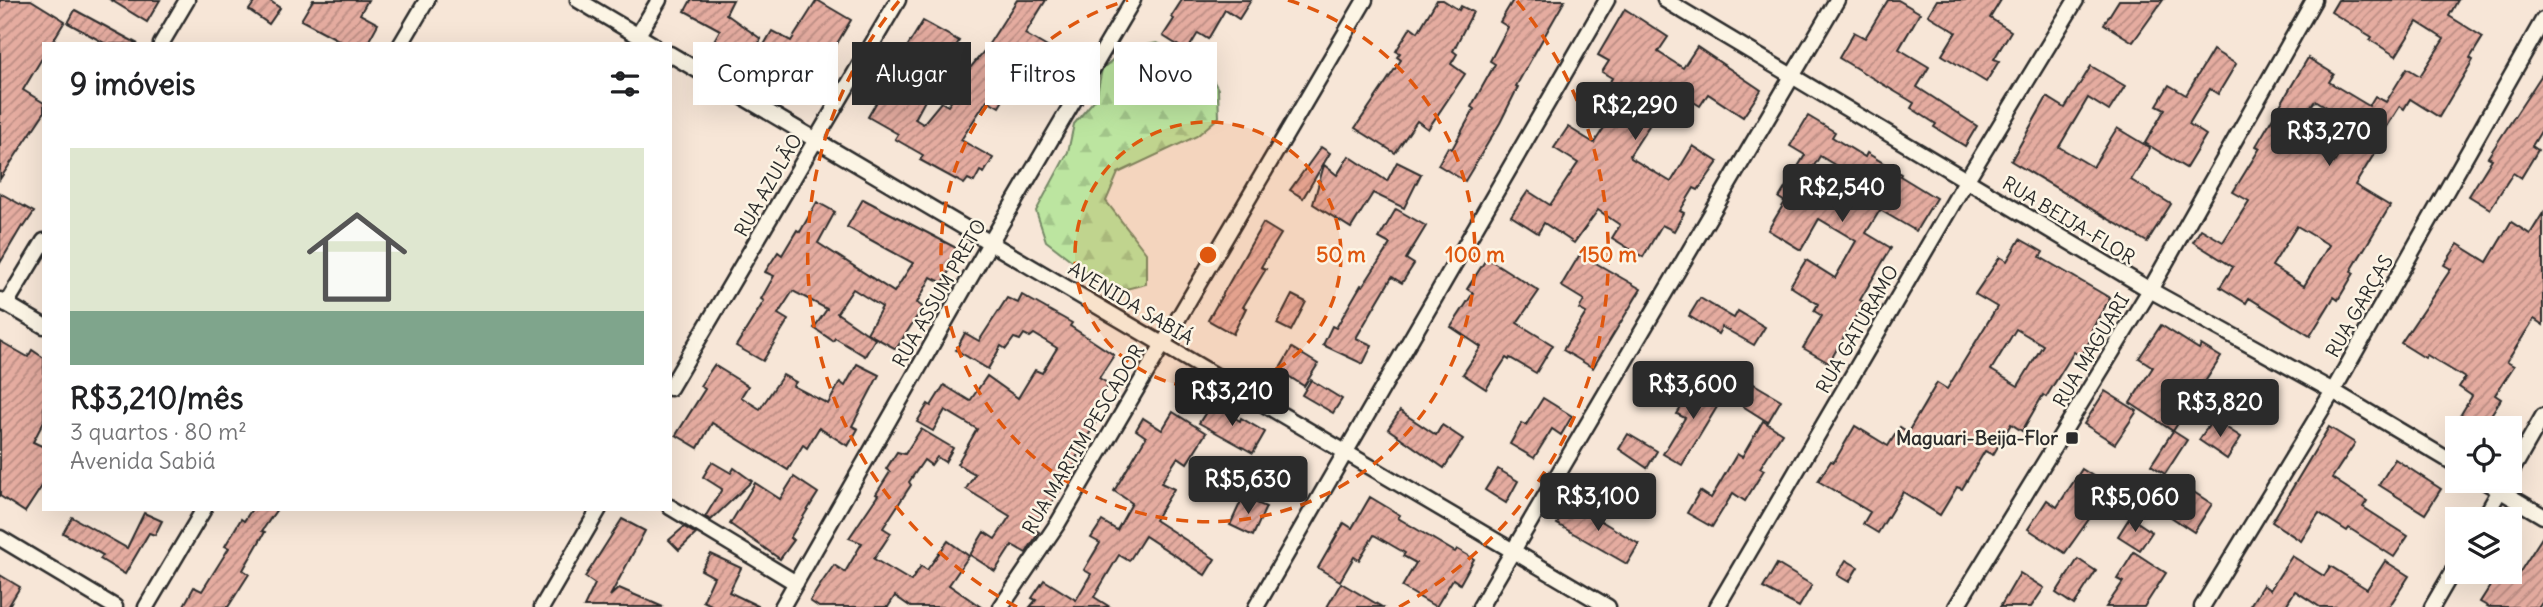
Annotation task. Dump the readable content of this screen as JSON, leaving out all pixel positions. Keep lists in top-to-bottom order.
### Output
{
  "streets": {
    "street": [
      "RUA AZULÃO",
      "RUA BEIJA-FLOR",
      "RUA ASSUM PRETO",
      "AVENIDA SABIÁ",
      "RUA GARÇAS",
      "RUA GATURAMO",
      "RUA MAGUARI",
      "RUA MARTIM PESCADOR"
    ]
  },
  "crossings": [
    ["RUA AZULÃO", "AVENIDA SABIÁ"],
    ["RUA BEIJA-FLOR", "RUA GARÇAS"],
    ["RUA BEIJA-FLOR", "RUA GATURAMO"],
    ["RUA BEIJA-FLOR", "RUA MAGUARI"],
    ["RUA ASSUM PRETO", "AVENIDA SABIÁ"],
    ["AVENIDA SABIÁ", "RUA MARTIM PESCADOR"]
  ],
  "places": {
    "transit": ["Maguari-Beija-Flor"]
  },
  "page": {
    "chip": [
      "Comprar",
      "Alugar",
      "Filtros",
      "Novo"
    ],
    "heading": "9 imóveis",
    "price": [
      "R$2,290",
      "R$3,270",
      "R$2,540",
      "R$3,600",
      "R$3,210",
      "R$3,820",
      "R$5,630",
      "R$3,100",
      "R$5,060"
    ],
    "list": [
      {
        "name": "R$3,210/mês",
        "note": "3 quartos · 80 m² · Avenida Sabiá"
      }
    ]
  },
  "rings": ["50 m", "100 m", "150 m"]
}
